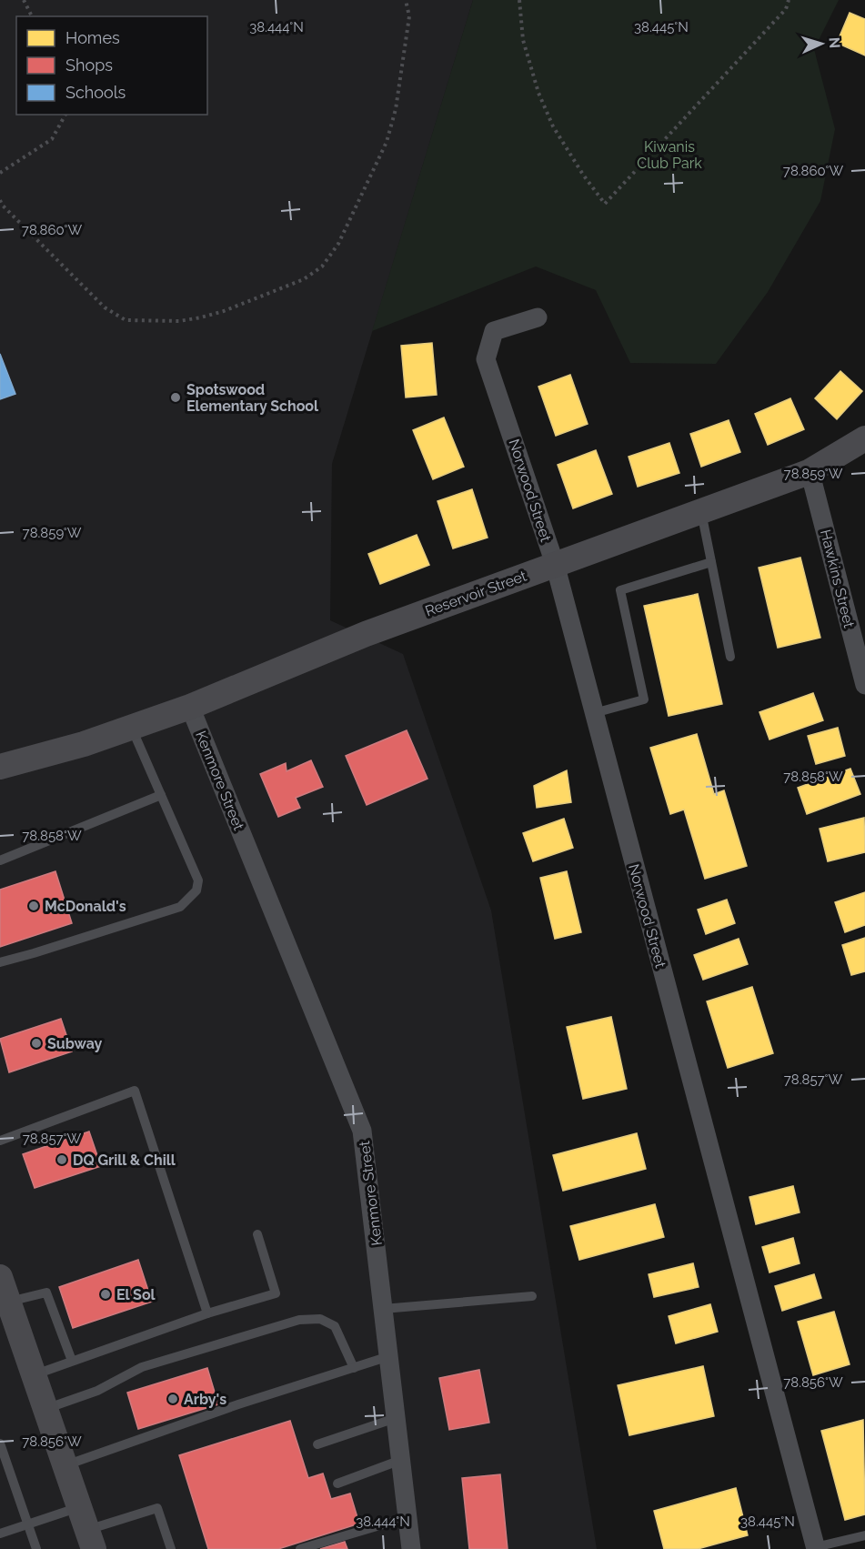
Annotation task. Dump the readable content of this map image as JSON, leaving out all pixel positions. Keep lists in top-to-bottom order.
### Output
{
  "streets": {
    "main road": ["Reservoir Street"],
    "street": ["Norwood Street", "Hawkins Street", "Kenmore Street"]
  },
  "crossings": [
    ["Norwood Street", "Reservoir Street"],
    ["Hawkins Street", "Reservoir Street"],
    ["Reservoir Street", "Kenmore Street"]
  ],
  "parks": ["Kiwanis Club Park"],
  "places": [
    "Spotswood Elementary School",
    "McDonald's",
    "Subway",
    "DQ Grill & Chill",
    "El Sol",
    "Arby's"
  ],
  "legend": ["Homes", "Shops", "Schools"],
  "north": "right",
  "coordinates": [
    "38.444°N",
    "38.445°N",
    "78.860°W",
    "78.859°W",
    "78.858°W",
    "78.857°W",
    "78.856°W"
  ]
}
